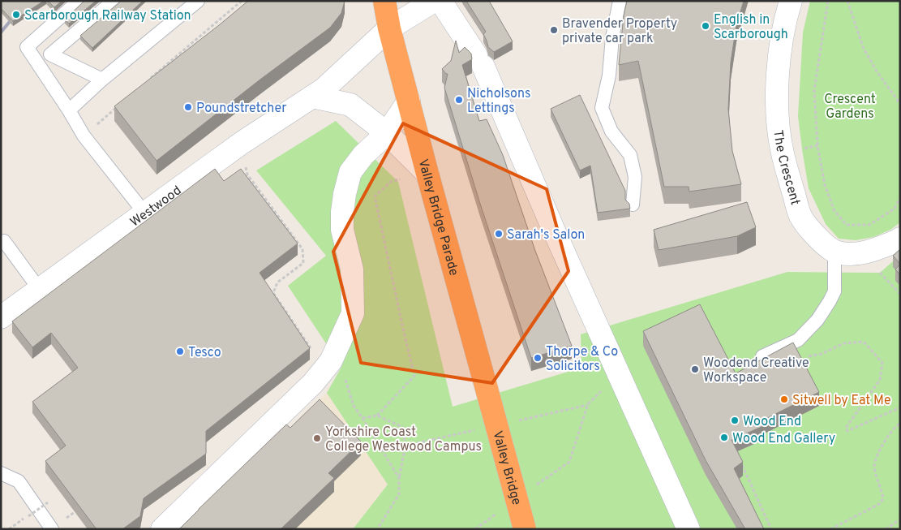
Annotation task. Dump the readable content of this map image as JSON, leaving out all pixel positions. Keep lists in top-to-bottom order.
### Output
{
  "streets": {
    "highway": ["Valley Bridge Parade", "Valley Bridge"],
    "street": ["The Crescent", "Westwood"]
  },
  "crossings": [
    ["Westwood", "Valley Bridge Parade"],
    ["Valley Bridge Parade", "Valley Bridge"]
  ],
  "parks": ["Crescent Gardens"],
  "places": [
    "Scarborough Railway Station",
    "English in Scarborough",
    "Bravender Property private car park",
    "Nicholsons Lettings",
    "Poundstretcher",
    "Sarah's Salon",
    "Tesco",
    "Thorpe & Co Solicitors",
    "Woodend Creative Workspace",
    "Sitwell by Eat Me",
    "Wood End",
    "Wood End Gallery",
    "Yorkshire Coast College Westwood Campus"
  ]
}
